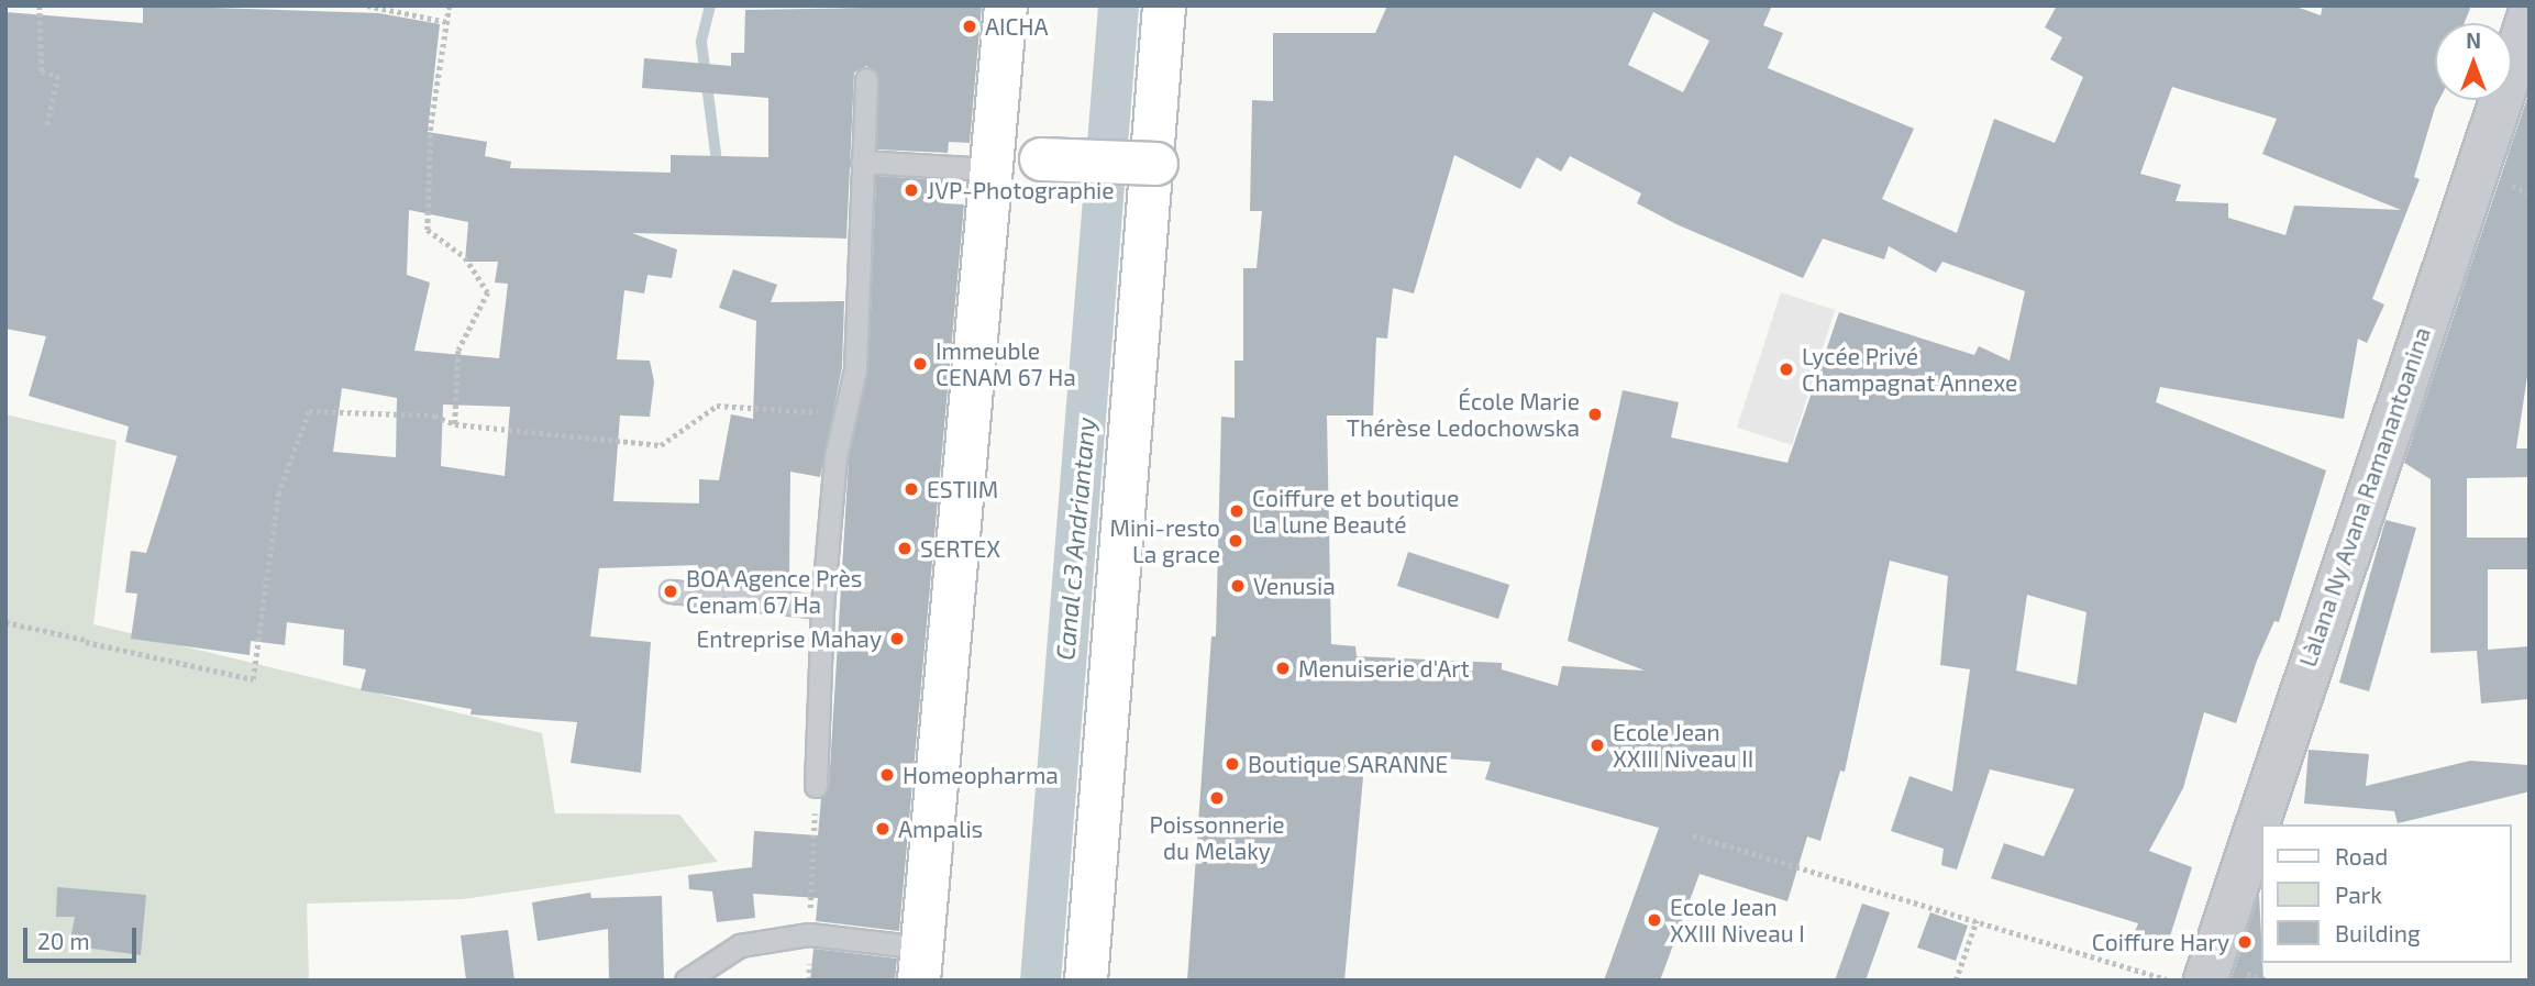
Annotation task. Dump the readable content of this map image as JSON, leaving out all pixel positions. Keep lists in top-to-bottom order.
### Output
{
  "streets": {
    "street": ["Làlana Ny Avana Ramanantoanina"]
  },
  "water": ["Canal c3 Andriantany"],
  "places": [
    "AICHA",
    "JVP-Photographie",
    "Immeuble CENAM 67 Ha",
    "Lycée Privé Champagnat Annexe",
    "École Marie Thérèse Ledochowska",
    "ESTIIM",
    "Coiffure et boutique La lune Beauté",
    "Mini-resto La grace",
    "SERTEX",
    "Venusia",
    "BOA Agence Près Cenam 67 Ha",
    "Entreprise Mahay",
    "Menuiserie d'Art",
    "Ecole Jean XXIII Niveau II",
    "Boutique SARANNE",
    "Homeopharma",
    "Poissonnerie du Melaky",
    "Ampalis",
    "Ecole Jean XXIII Niveau I",
    "Coiffure Hary"
  ],
  "legend": ["Road", "Park", "Building"],
  "scale_bar": "20 m",
  "north": "top"
}
